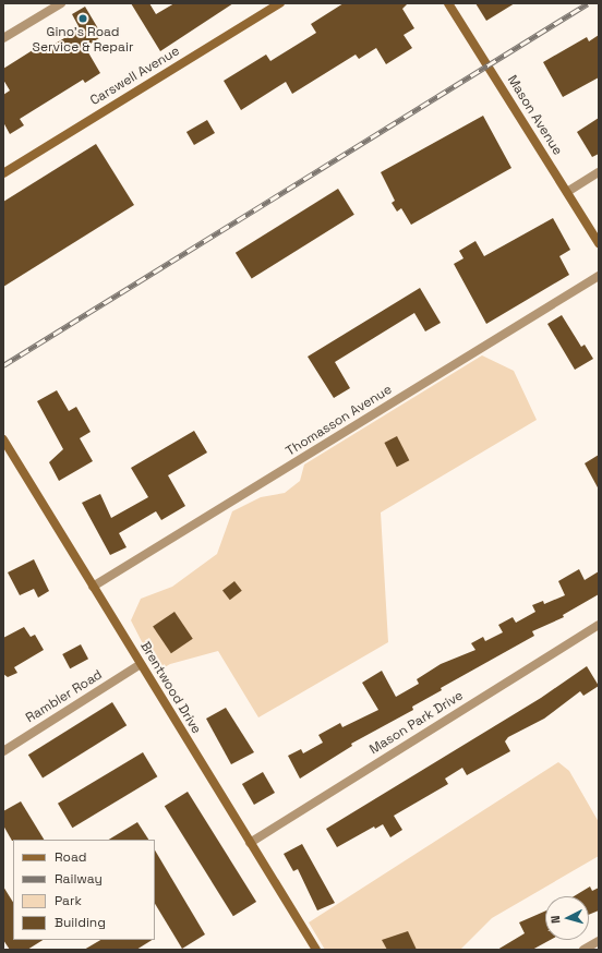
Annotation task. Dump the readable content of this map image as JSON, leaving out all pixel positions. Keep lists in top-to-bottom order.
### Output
{
  "streets": {
    "street": [
      "Carswell Avenue",
      "Mason Avenue",
      "Thomasson Avenue",
      "Brentwood Drive",
      "Rambler Road",
      "Mason Park Drive"
    ]
  },
  "crossings": [
    ["Thomasson Avenue", "Brentwood Drive"],
    ["Brentwood Drive", "Rambler Road"],
    ["Brentwood Drive", "Mason Park Drive"]
  ],
  "places": ["Gino’s Road Service & Repair"],
  "legend": [
    "Road",
    "Railway",
    "Park",
    "Building"
  ],
  "north": "left"
}
